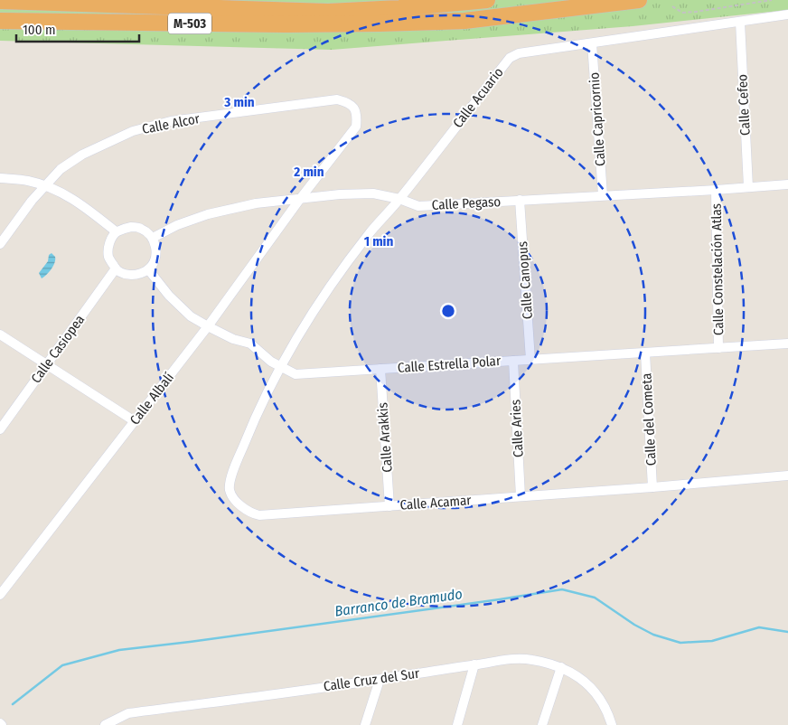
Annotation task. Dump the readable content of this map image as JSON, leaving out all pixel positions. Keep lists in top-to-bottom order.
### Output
{
  "streets": {
    "highway": ["M-503"],
    "street": [
      "Calle Acuario",
      "Calle Cefeo",
      "Calle Capricornio",
      "Calle Alcor",
      "Calle Pegaso",
      "Calle Constelación Atlas",
      "Calle Canopus",
      "Calle Casiopea",
      "Calle Estrella Polar",
      "Calle Albalí",
      "Calle del Cometa",
      "Calle Aries",
      "Calle Arakkis",
      "Calle Acamar",
      "Calle Cruz del Sur"
    ]
  },
  "crossings": [
    ["Calle Acuario", "Calle Cefeo"],
    ["Calle Acuario", "Calle Capricornio"],
    ["Calle Acuario", "Calle Pegaso"],
    ["Calle Acuario", "Calle Estrella Polar"],
    ["Calle Acuario", "Calle Acamar"],
    ["Calle Cefeo", "Calle Pegaso"],
    ["Calle Capricornio", "Calle Pegaso"],
    ["Calle Alcor", "Calle Pegaso"],
    ["Calle Alcor", "Calle Albalí"],
    ["Calle Pegaso", "Calle Constelación Atlas"],
    ["Calle Pegaso", "Calle Canopus"],
    ["Calle Pegaso", "Calle Casiopea"],
    ["Calle Pegaso", "Calle Estrella Polar"],
    ["Calle Pegaso", "Calle Albalí"],
    ["Calle Constelación Atlas", "Calle Estrella Polar"],
    ["Calle Canopus", "Calle Estrella Polar"],
    ["Calle Casiopea", "Calle Estrella Polar"],
    ["Calle Estrella Polar", "Calle Albalí"],
    ["Calle Estrella Polar", "Calle del Cometa"],
    ["Calle Estrella Polar", "Calle Aries"],
    ["Calle Estrella Polar", "Calle Arakkis"],
    ["Calle Estrella Polar", "Calle Acamar"],
    ["Calle del Cometa", "Calle Acamar"],
    ["Calle Aries", "Calle Acamar"],
    ["Calle Arakkis", "Calle Acamar"]
  ],
  "water": ["Barranco de Bramudo"],
  "scale_bar": "100 m",
  "rings": ["3 min", "2 min", "1 min"]
}
